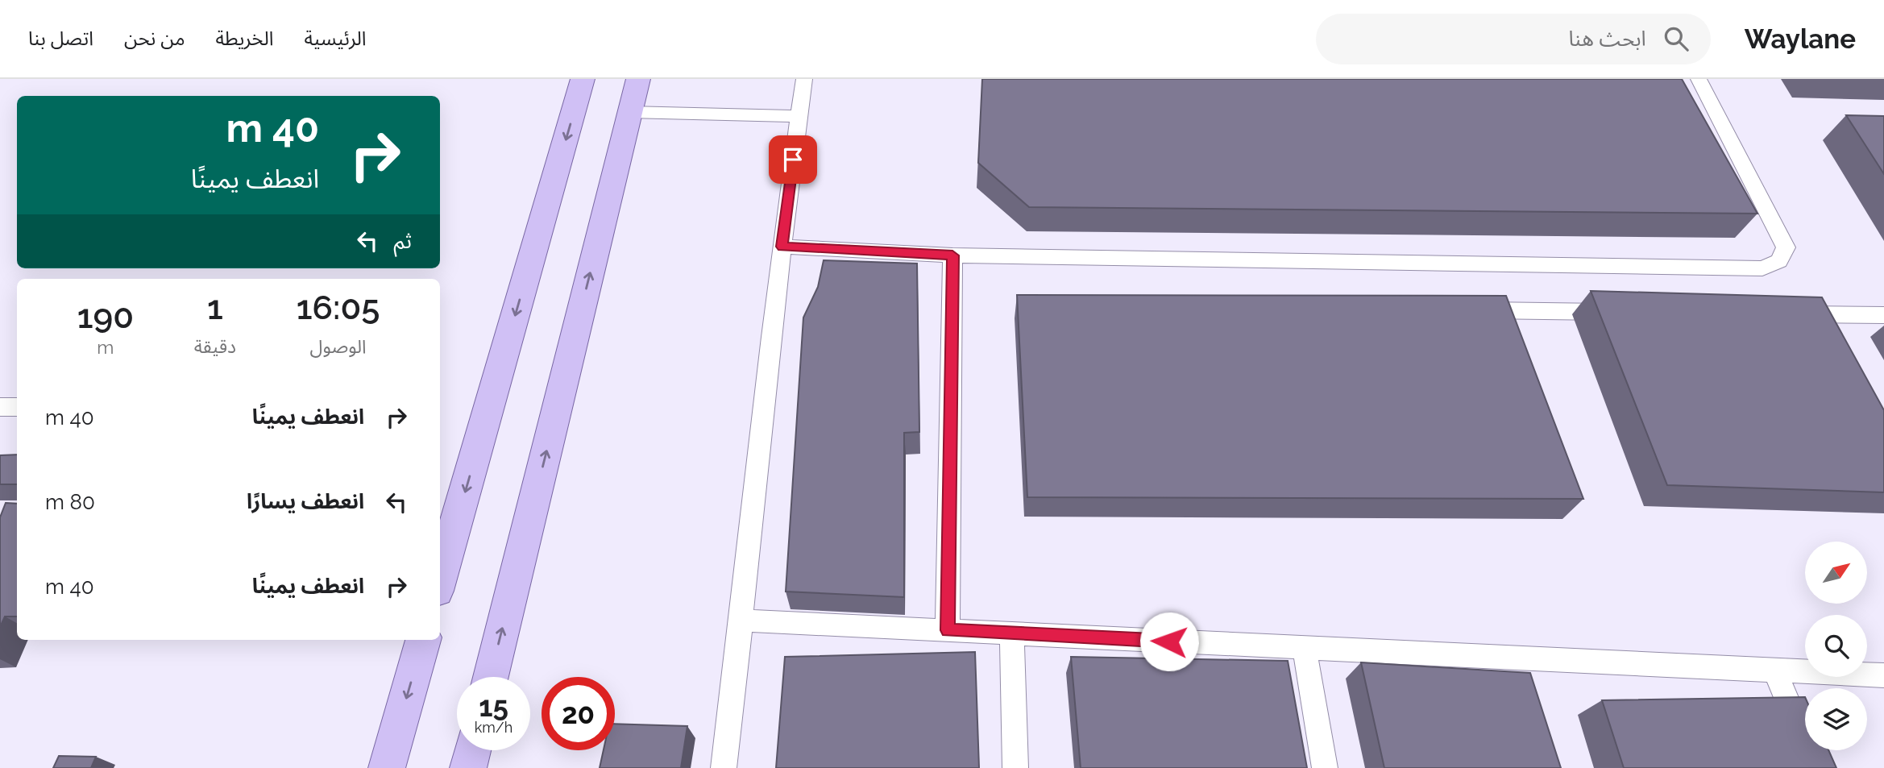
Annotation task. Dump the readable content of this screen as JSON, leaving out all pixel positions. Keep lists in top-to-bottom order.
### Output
{
  "north": "top right",
  "page": {
    "header": "Waylane",
    "search": "ابحث هنا",
    "nav": [
      "الرئيسية",
      "الخريطة",
      "من نحن",
      "اتصل بنا"
    ],
    "turn": ["40 m", "انعطف يمينًا"],
    "then": "ثم",
    "eta": [
      "16:05",
      "الوصول",
      "1",
      "دقيقة",
      "190",
      "m"
    ],
    "list": [
      {
        "name": "انعطف يمينًا",
        "value": "40 m"
      },
      {
        "name": "انعطف يسارًا",
        "value": "80 m"
      },
      {
        "name": "انعطف يمينًا",
        "value": "40 m"
      }
    ],
    "speed": "15 km/h",
    "limit": "20"
  }
}
